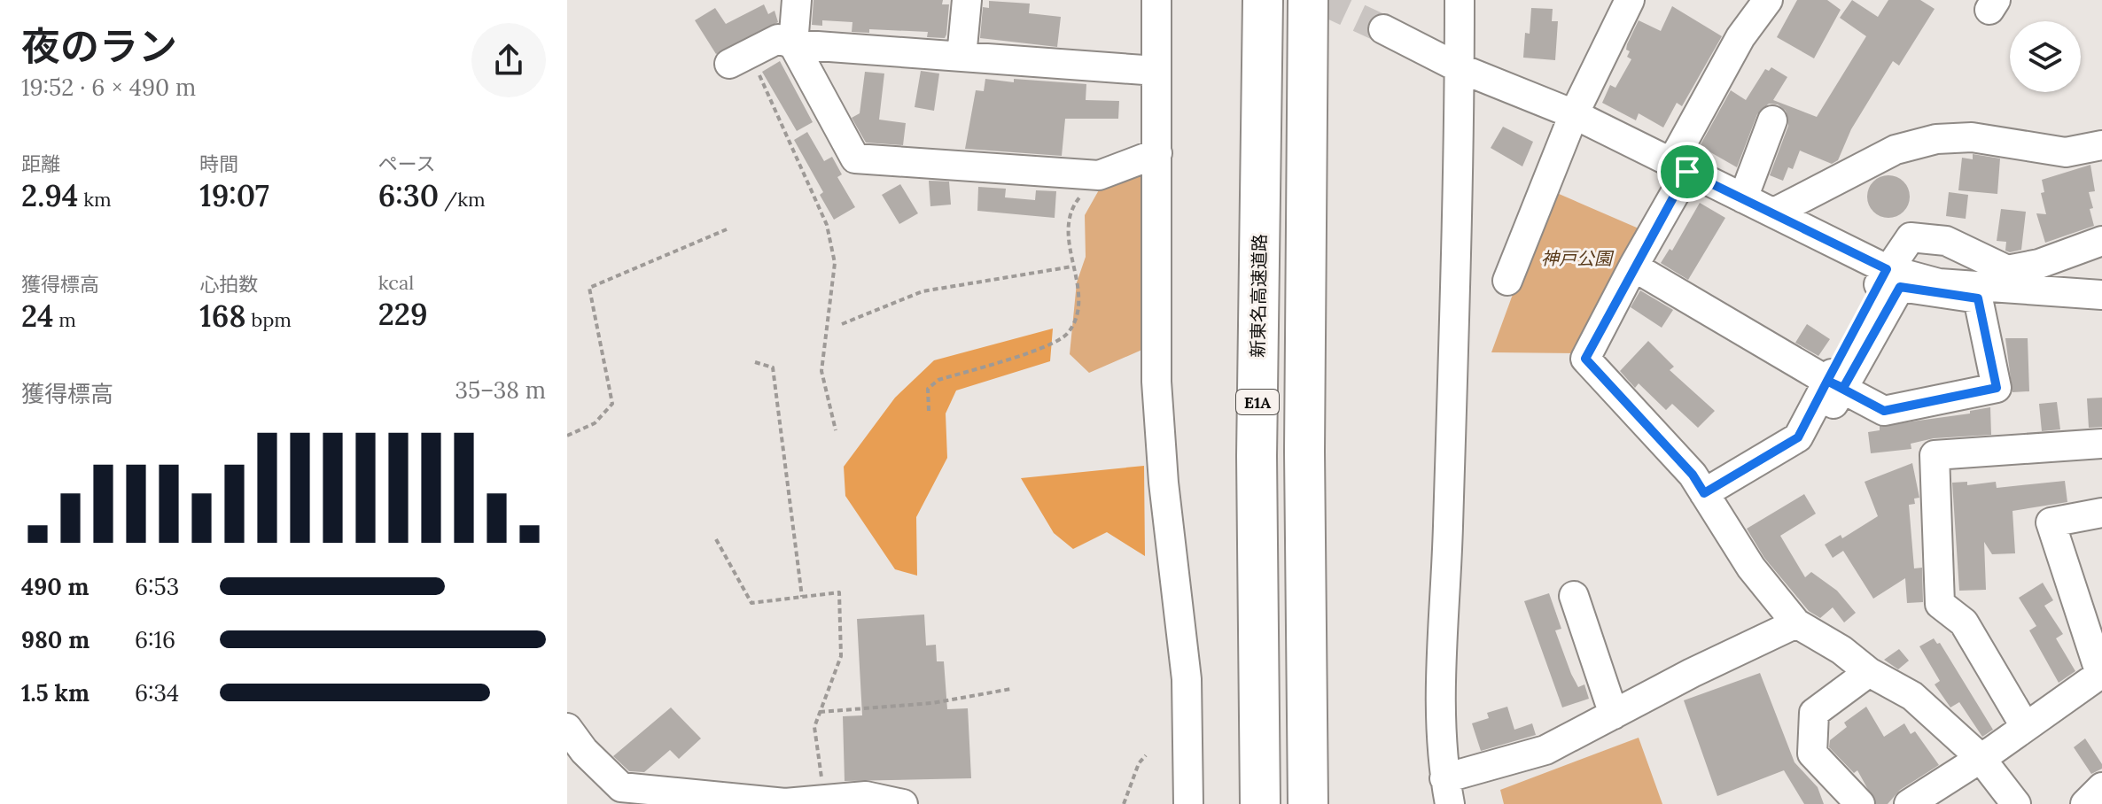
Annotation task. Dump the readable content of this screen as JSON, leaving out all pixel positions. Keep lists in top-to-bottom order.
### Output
{
  "streets": {
    "highway": ["新東名高速道路", "E1A"]
  },
  "parks": ["神戸公園"],
  "page": {
    "heading": ["夜のラン", "19:52 · 6 × 490 m"],
    "stats": [
      ["距離", "2.94 km"],
      ["時間", "19:07"],
      ["ペース", "6:30 /km"],
      ["獲得標高", "24 m"],
      ["心拍数", "168 bpm"],
      ["kcal", "229"]
    ],
    "chart": ["獲得標高", "35–38 m"],
    "list": [
      {
        "name": "490 m",
        "note": "6:53"
      },
      {
        "name": "980 m",
        "note": "6:16"
      },
      {
        "name": "1.5 km",
        "note": "6:34"
      }
    ]
  }
}
